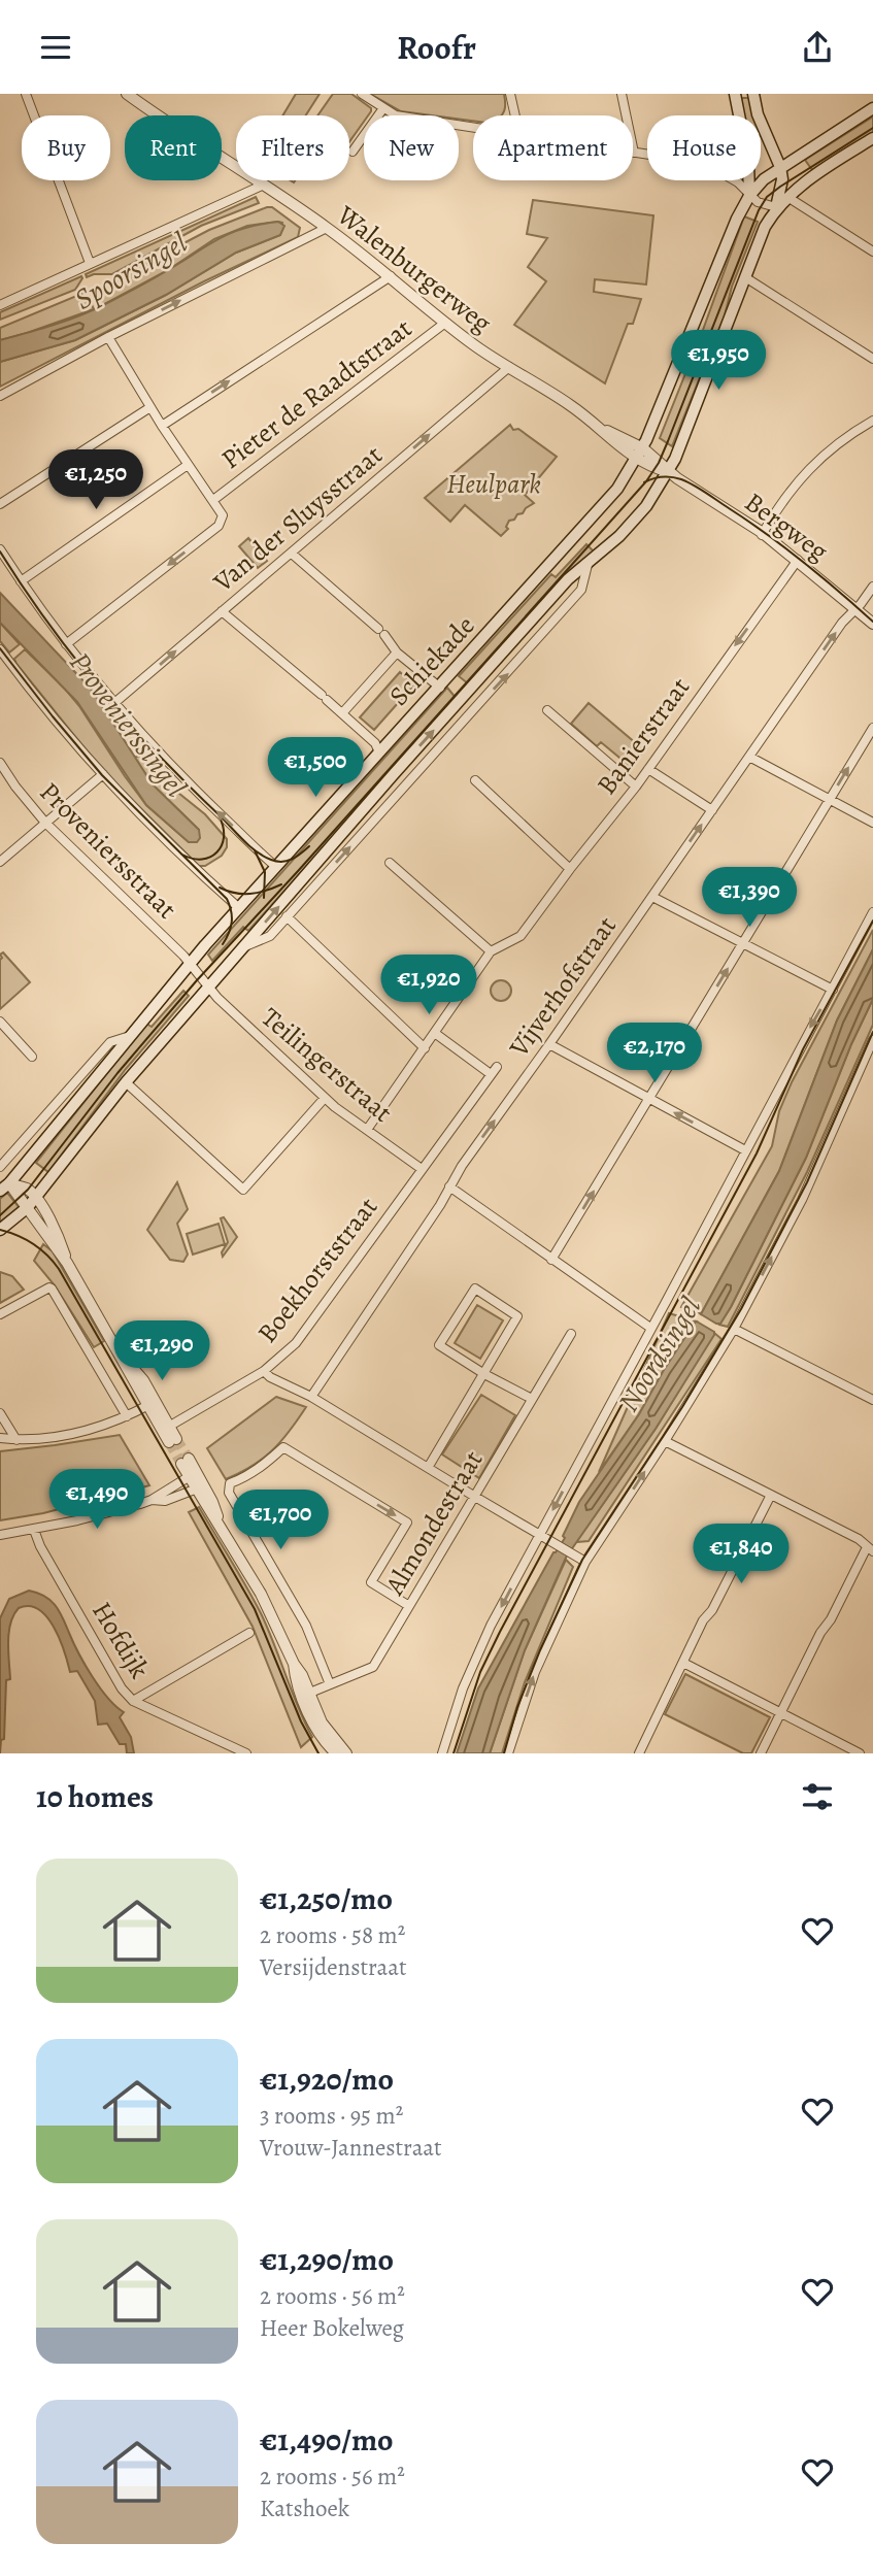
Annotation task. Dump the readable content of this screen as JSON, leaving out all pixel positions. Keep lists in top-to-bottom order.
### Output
{
  "streets": {
    "main road": ["Schiekade"],
    "street": [
      "Walenburgerweg",
      "Pieter de Raadtstraat",
      "Van der Sluysstraat",
      "Bergweg",
      "Banierstraat",
      "Proveniersstraat",
      "Vijverhofstraat",
      "Teilingerstraat",
      "Boekhorststraat",
      "Almondestraat",
      "Hofdijk"
    ]
  },
  "crossings": [
    ["Walenburgerweg", "Pieter de Raadtstraat"],
    ["Walenburgerweg", "Van der Sluysstraat"],
    ["Walenburgerweg", "Bergweg"],
    ["Walenburgerweg", "Schiekade"],
    ["Bergweg", "Schiekade"],
    ["Bergweg", "Banierstraat"],
    ["Bergweg", "Vijverhofstraat"],
    ["Schiekade", "Proveniersstraat"],
    ["Schiekade", "Teilingerstraat"],
    ["Teilingerstraat", "Boekhorststraat"]
  ],
  "one_way": ["Van der Sluysstraat", "Banierstraat", "Vijverhofstraat"],
  "water": ["Spoorsingel", "Provenierssingel", "Noordsingel"],
  "parks": ["Heulpark"],
  "page": {
    "header": "Roofr",
    "chip": [
      "Buy",
      "Rent",
      "Filters",
      "New",
      "Apartment",
      "House"
    ],
    "price": [
      "€1,950",
      "€1,250",
      "€1,500",
      "€1,390",
      "€1,920",
      "€2,170",
      "€1,290",
      "€1,490",
      "€1,700",
      "€1,840"
    ],
    "heading": "10 homes",
    "list": [
      {
        "name": "€1,250/mo",
        "note": "2 rooms · 58 m² · Versijdenstraat"
      },
      {
        "name": "€1,920/mo",
        "note": "3 rooms · 95 m² · Vrouw-Jannestraat"
      },
      {
        "name": "€1,290/mo",
        "note": "2 rooms · 56 m² · Heer Bokelweg"
      },
      {
        "name": "€1,490/mo",
        "note": "2 rooms · 56 m² · Katshoek"
      }
    ]
  }
}
